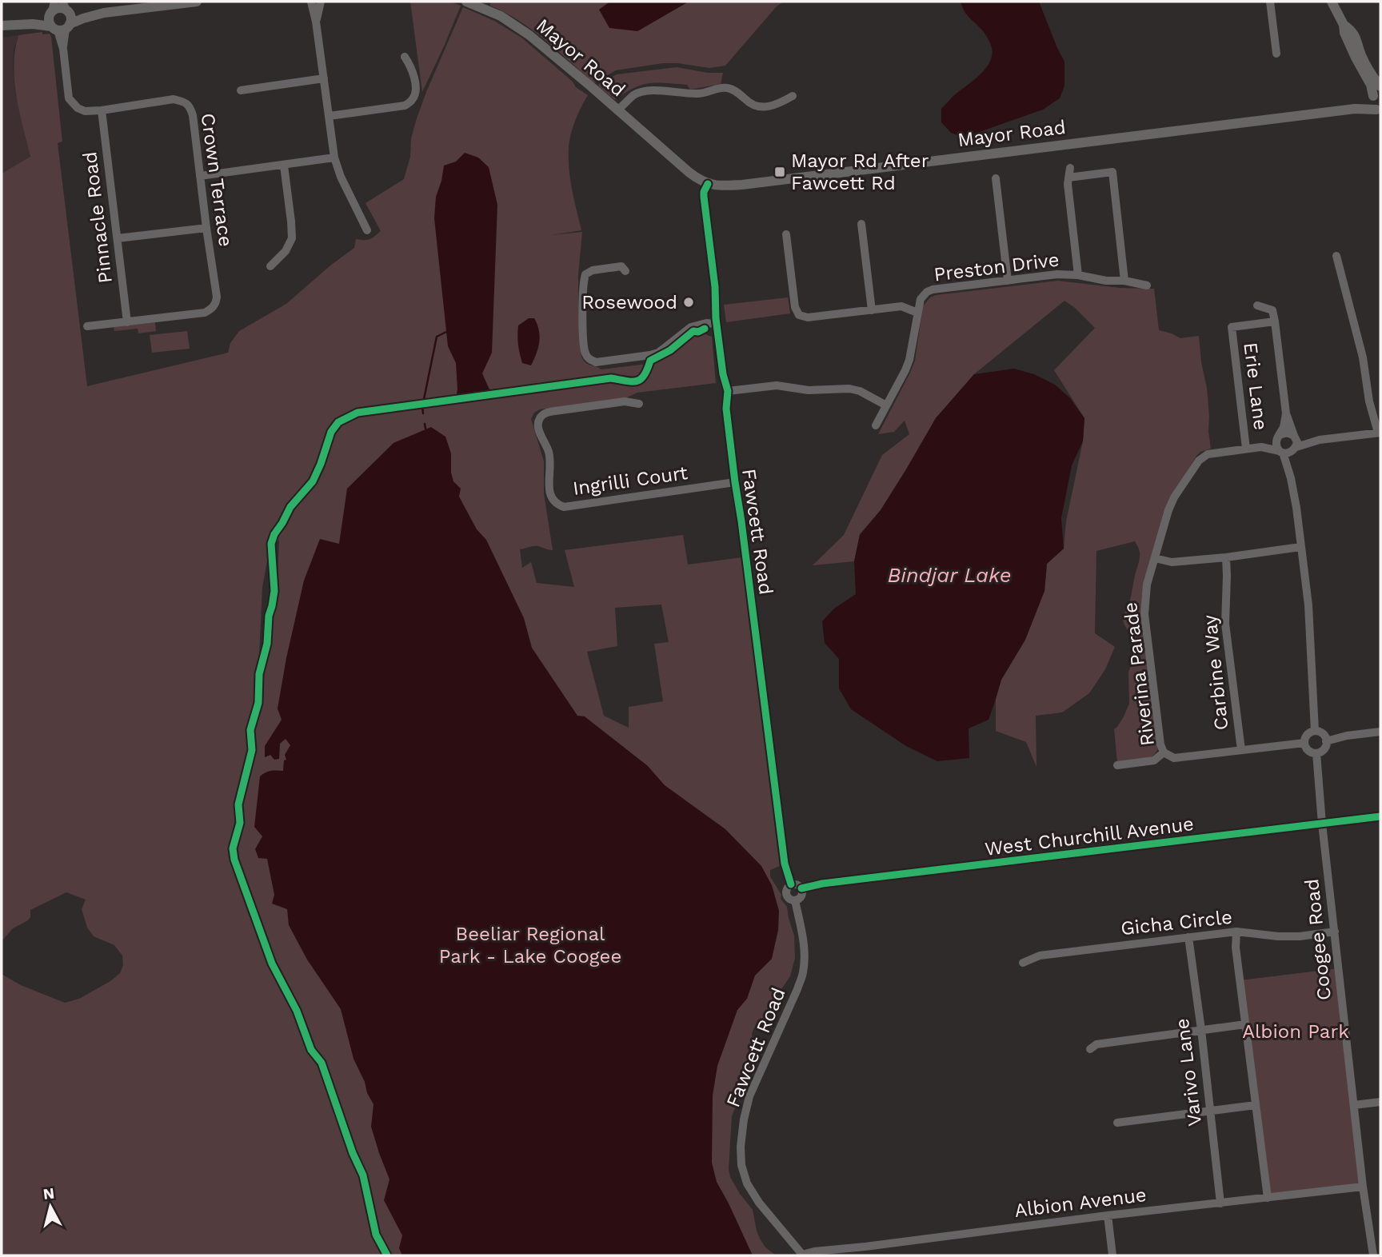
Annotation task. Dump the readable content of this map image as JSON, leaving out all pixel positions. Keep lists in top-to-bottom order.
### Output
{
  "streets": {
    "main road": ["Mayor Road"],
    "street": [
      "Crown Terrace",
      "Pinnacle Road",
      "Preston Drive",
      "Erie Lane",
      "Ingrilli Court",
      "Fawcett Road",
      "Carbine Way",
      "Riverina Parade",
      "West Churchill Avenue",
      "Gicha Circle",
      "Coogee Road",
      "Varivo Lane",
      "Albion Avenue"
    ]
  },
  "crossings": [
    ["Mayor Road", "Fawcett Road"],
    ["Crown Terrace", "Pinnacle Road"],
    ["Erie Lane", "Riverina Parade"],
    ["Ingrilli Court", "Fawcett Road"],
    ["Fawcett Road", "West Churchill Avenue"],
    ["Fawcett Road", "Albion Avenue"],
    ["Carbine Way", "Riverina Parade"],
    ["Riverina Parade", "Coogee Road"],
    ["West Churchill Avenue", "Coogee Road"],
    ["Gicha Circle", "Coogee Road"],
    ["Gicha Circle", "Varivo Lane"],
    ["Coogee Road", "Albion Avenue"],
    ["Varivo Lane", "Albion Avenue"]
  ],
  "water": ["Bindjar Lake"],
  "parks": ["Beeliar Regional Park - Lake Coogee", "Albion Park"],
  "places": {
    "transit": ["Mayor Rd After Fawcett Rd"],
    "other": ["Rosewood"]
  },
  "north": "top"
}
